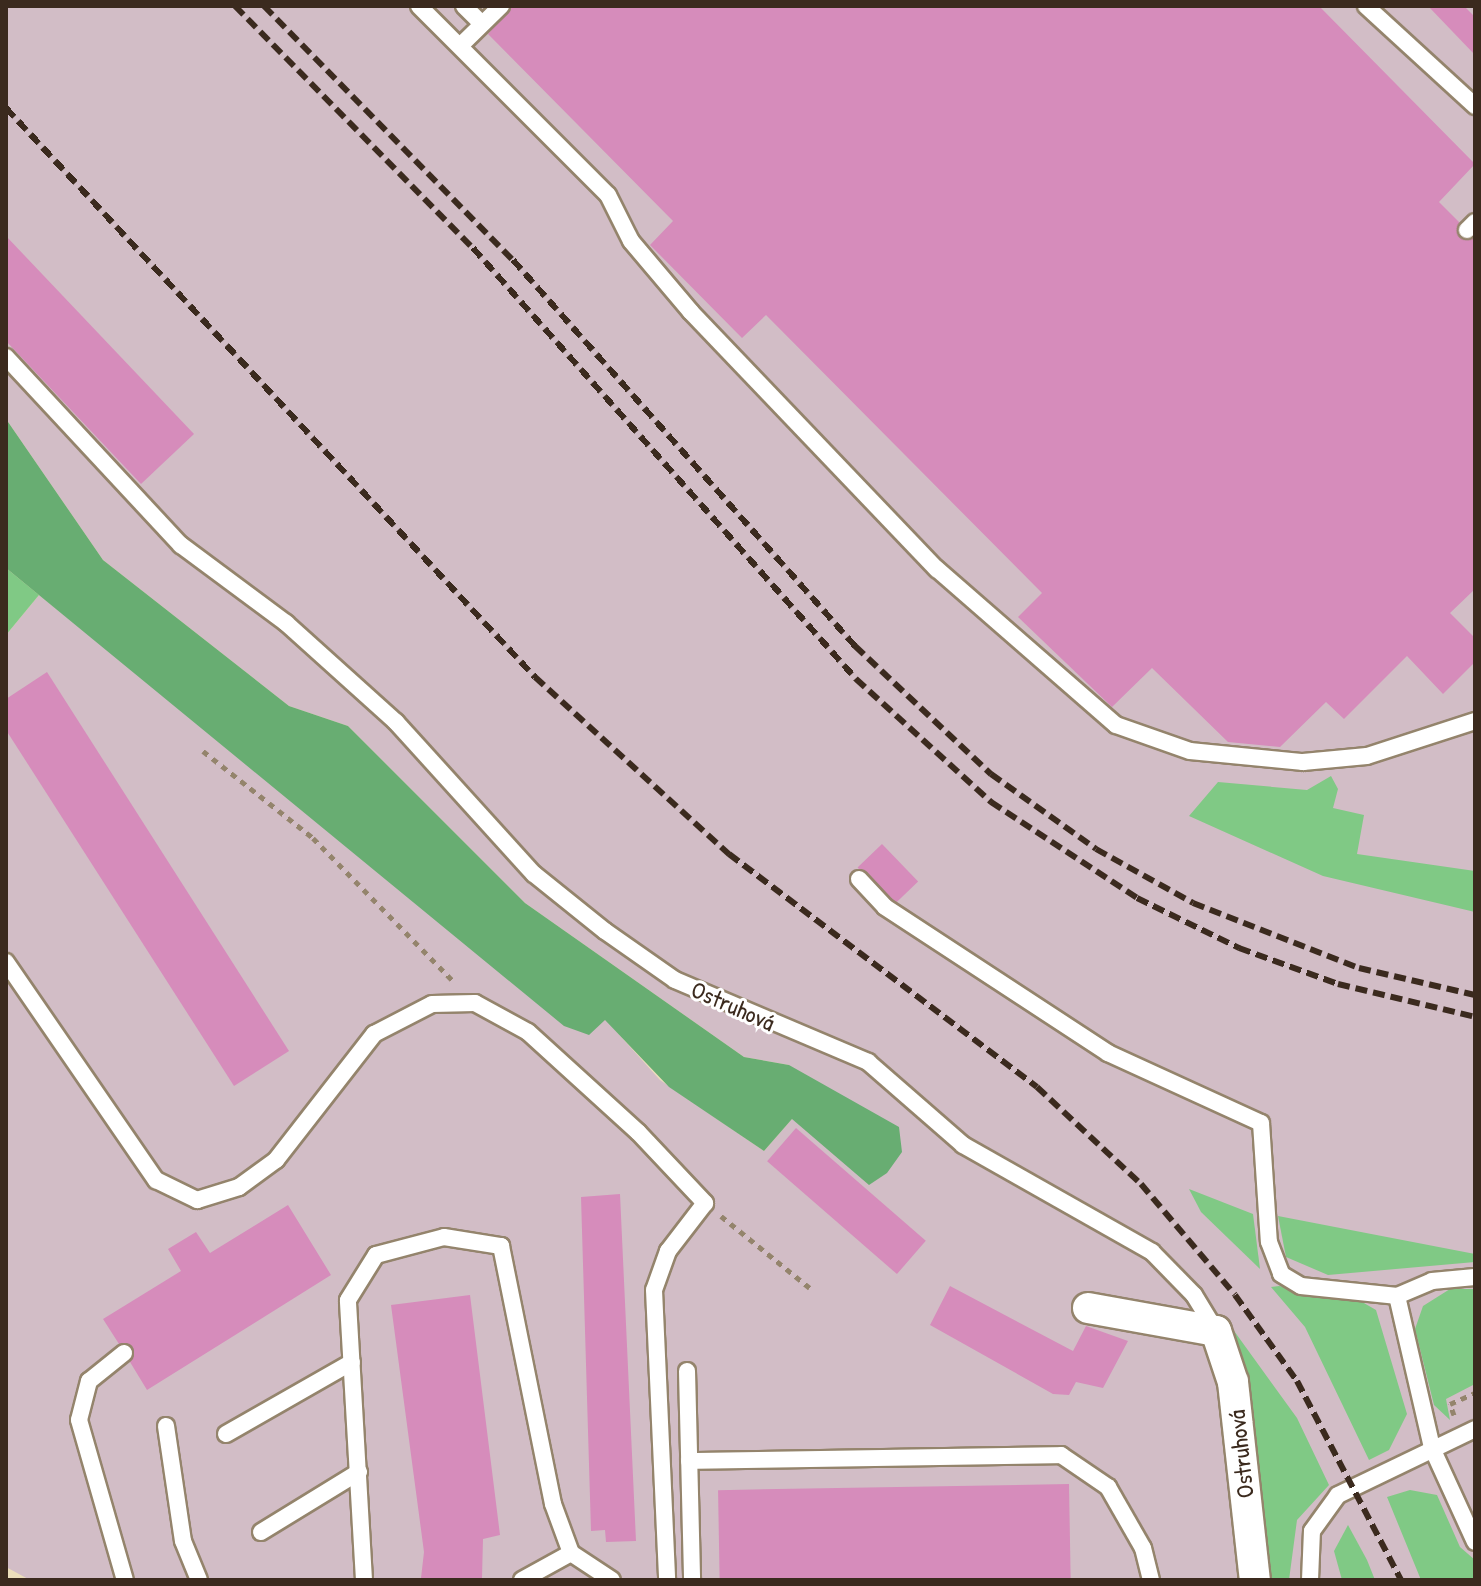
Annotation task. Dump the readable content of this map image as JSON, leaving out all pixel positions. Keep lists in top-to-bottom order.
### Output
{
  "streets": {
    "street": ["Ostruhová"]
  }
}
